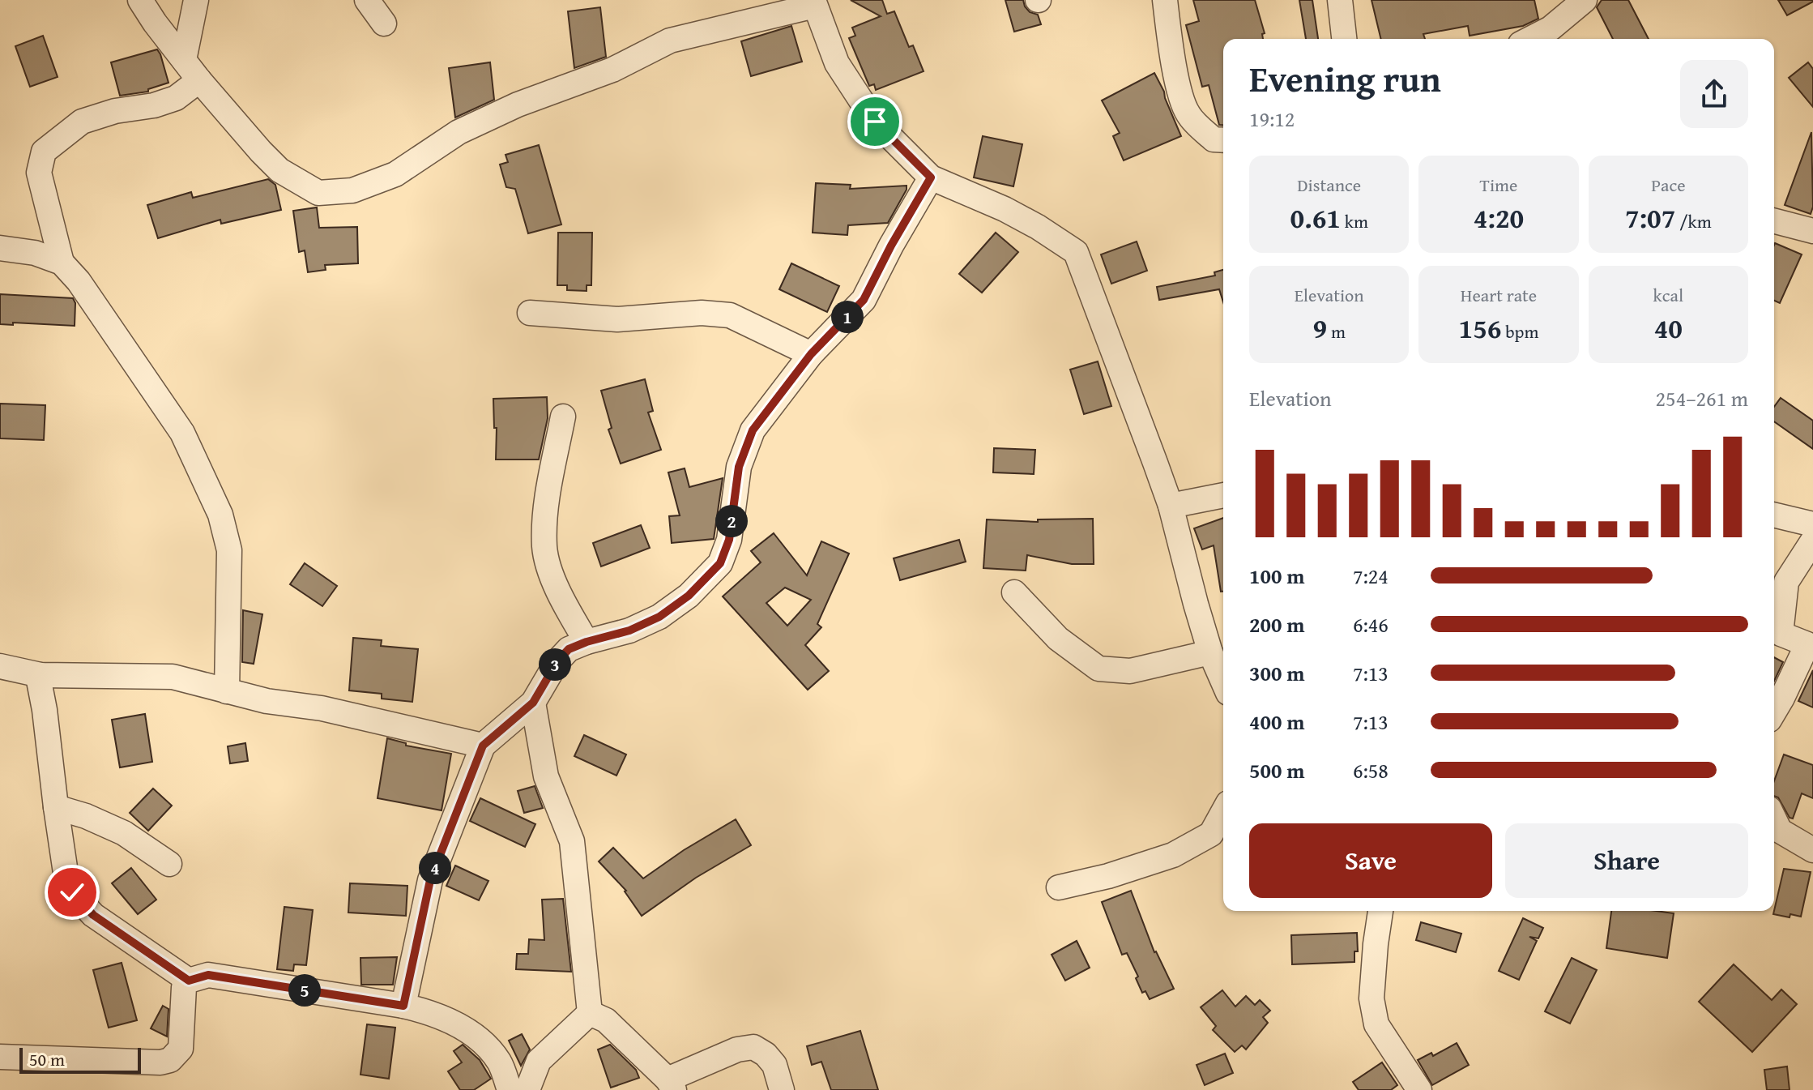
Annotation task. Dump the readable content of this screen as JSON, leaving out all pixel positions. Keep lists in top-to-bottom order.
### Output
{
  "scale_bar": "50 m",
  "page": {
    "heading": ["Evening run", "19:12"],
    "stats": [
      ["Distance", "0.61 km"],
      ["Time", "4:20"],
      ["Pace", "7:07 /km"],
      ["Elevation", "9 m"],
      ["Heart rate", "156 bpm"],
      ["kcal", "40"]
    ],
    "pins": [
      "1",
      "2",
      "3",
      "4",
      "5"
    ],
    "chart": ["Elevation", "254–261 m"],
    "list": [
      {
        "name": "100 m",
        "note": "7:24"
      },
      {
        "name": "200 m",
        "note": "6:46"
      },
      {
        "name": "300 m",
        "note": "7:13"
      },
      {
        "name": "400 m",
        "note": "7:13"
      },
      {
        "name": "500 m",
        "note": "6:58"
      }
    ],
    "buttons": ["Save", "Share"],
    "scale": "50 m"
  }
}
